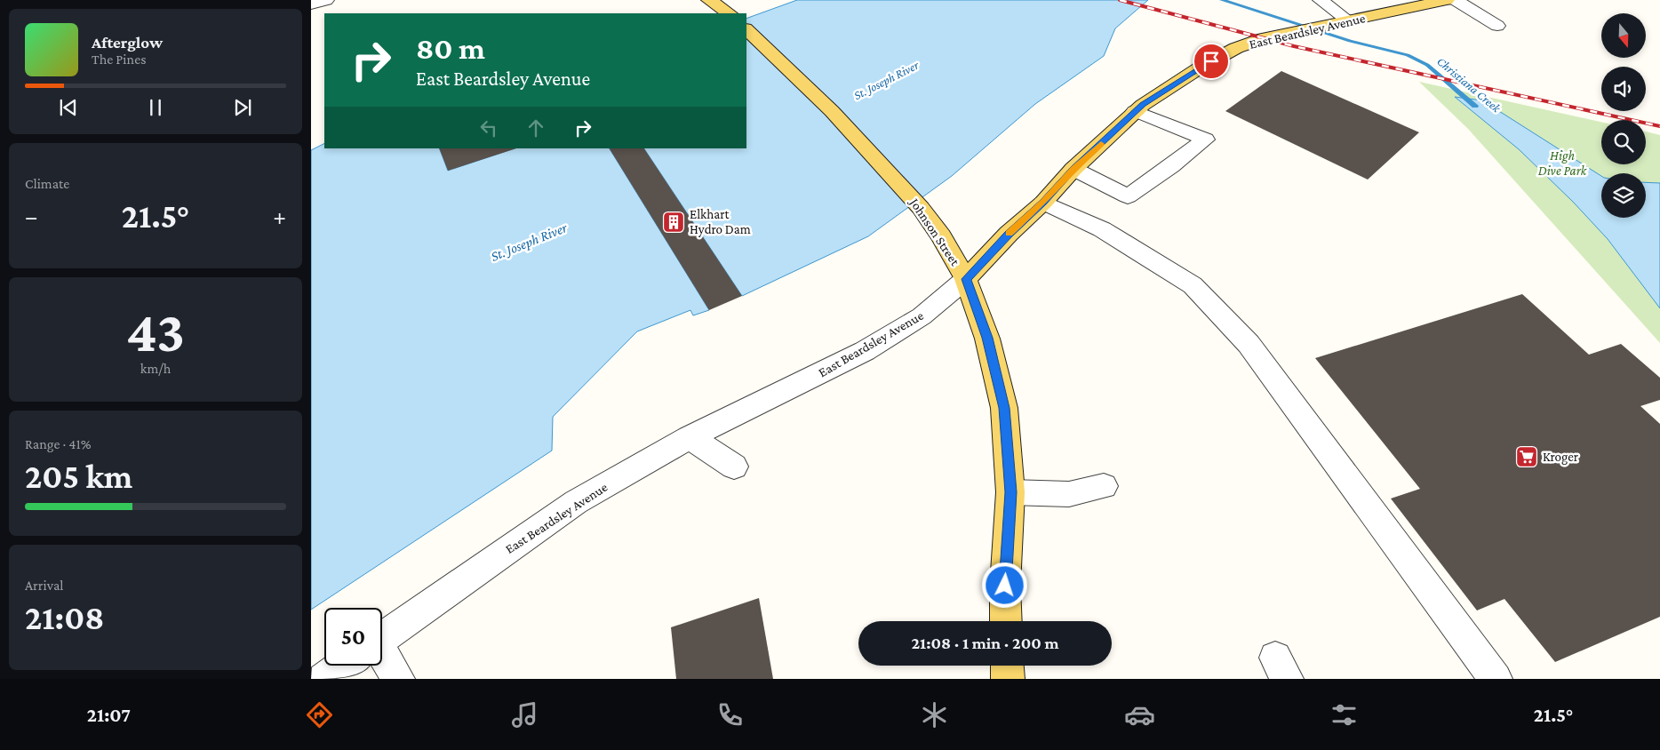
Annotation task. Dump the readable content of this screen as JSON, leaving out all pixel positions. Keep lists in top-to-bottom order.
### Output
{
  "streets": {
    "main road": ["East Beardsley Avenue", "Johnson Street"]
  },
  "crossings": [
    ["East Beardsley Avenue", "Johnson Street"]
  ],
  "water": ["St. Joseph River", "Christiana Creek"],
  "parks": ["High Dive Park"],
  "places": {
    "building": ["Elkhart Hydro Dam"],
    "supermarket": ["Kroger"]
  },
  "north": "bottom",
  "page": {
    "turn": ["80 m", "East Beardsley Avenue"],
    "song": ["Afterglow", "The Pines"],
    "tile": [
      "Climate",
      ["43", "km/h"],
      ["Range · 41%", "205 km"],
      ["Arrival", "21:08"]
    ],
    "heat": ["−", "21.5°", "+"],
    "limit": "50",
    "trip": "21:08 · 1 min · 200 m",
    "tabs": ["21:07", "21.5°"]
  }
}
